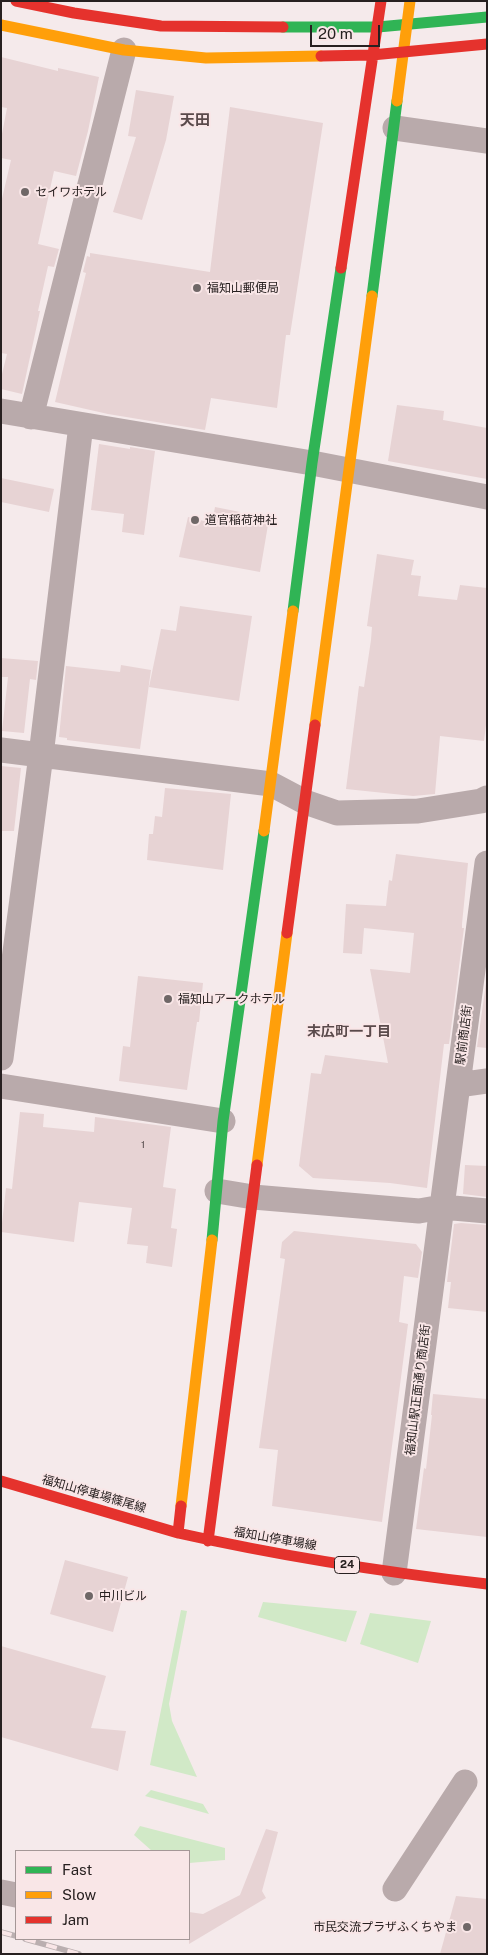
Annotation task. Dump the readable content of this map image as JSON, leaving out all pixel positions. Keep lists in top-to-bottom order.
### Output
{
  "streets": {
    "street": [
      "駅前商店街",
      "福知山駅正面通り商店街",
      "福知山停車場篠尾線",
      "福知山停車場線",
      "24"
    ]
  },
  "crossings": [
    ["駅前商店街", "福知山駅正面通り商店街"],
    ["福知山駅正面通り商店街", "福知山停車場線"],
    ["福知山停車場篠尾線", "福知山停車場線"]
  ],
  "districts": ["天田", "末広町一丁目"],
  "places": [
    "セイワホテル",
    "福知山郵便局",
    "道官稲荷神社",
    "福知山アークホテル",
    "中川ビル",
    "市民交流プラザふくちやま"
  ],
  "house_numbers": ["1"],
  "legend": ["Fast", "Slow", "Jam"],
  "scale_bar": "20 m"
}
